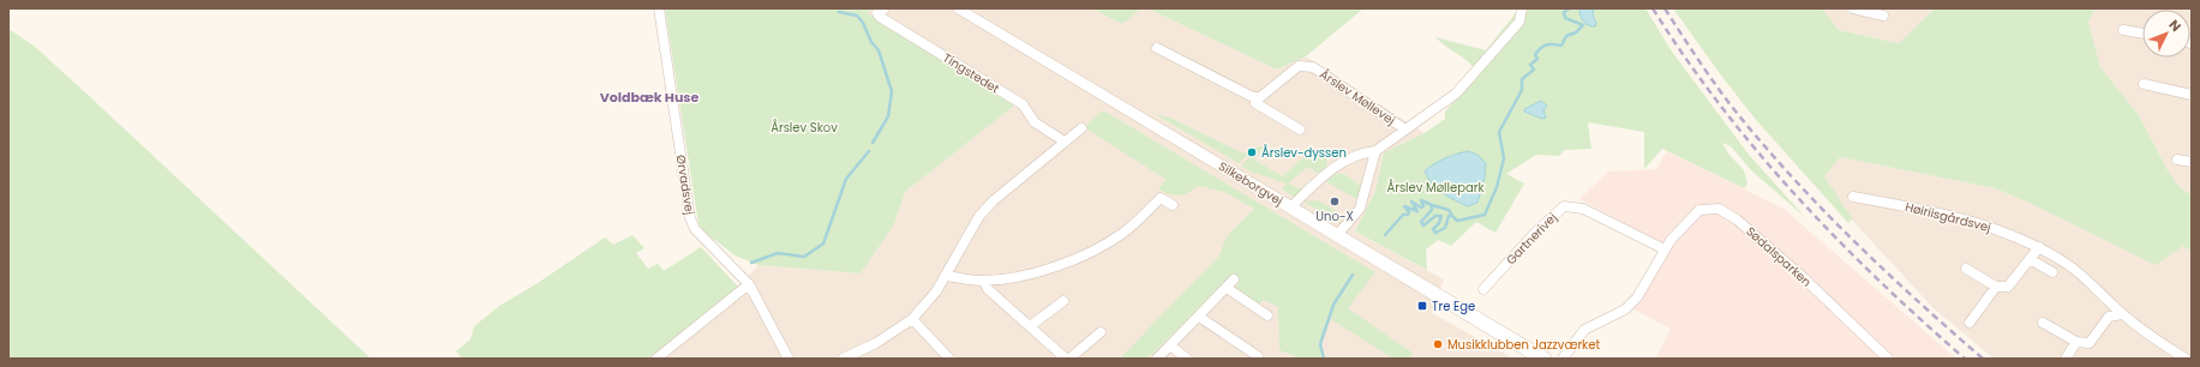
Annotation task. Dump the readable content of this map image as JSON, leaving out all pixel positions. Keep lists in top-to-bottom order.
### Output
{
  "streets": {
    "main road": ["Silkeborgvej"],
    "street": [
      "Tingstedet",
      "Årslev Møllevej",
      "Ørvadsvej",
      "Høiriisgårdsvej",
      "Gartnerivej",
      "Sødalsparken"
    ]
  },
  "crossings": [
    ["Årslev Møllevej", "Silkeborgvej"],
    ["Gartnerivej", "Sødalsparken"]
  ],
  "districts": ["Voldbæk Huse"],
  "parks": ["Årslev Skov", "Årslev Møllepark"],
  "places": {
    "other": ["Årslev-dyssen", "Uno-X", "Musikklubben Jazzværket"],
    "transit": ["Tre Ege"]
  },
  "north": "top right"
}
